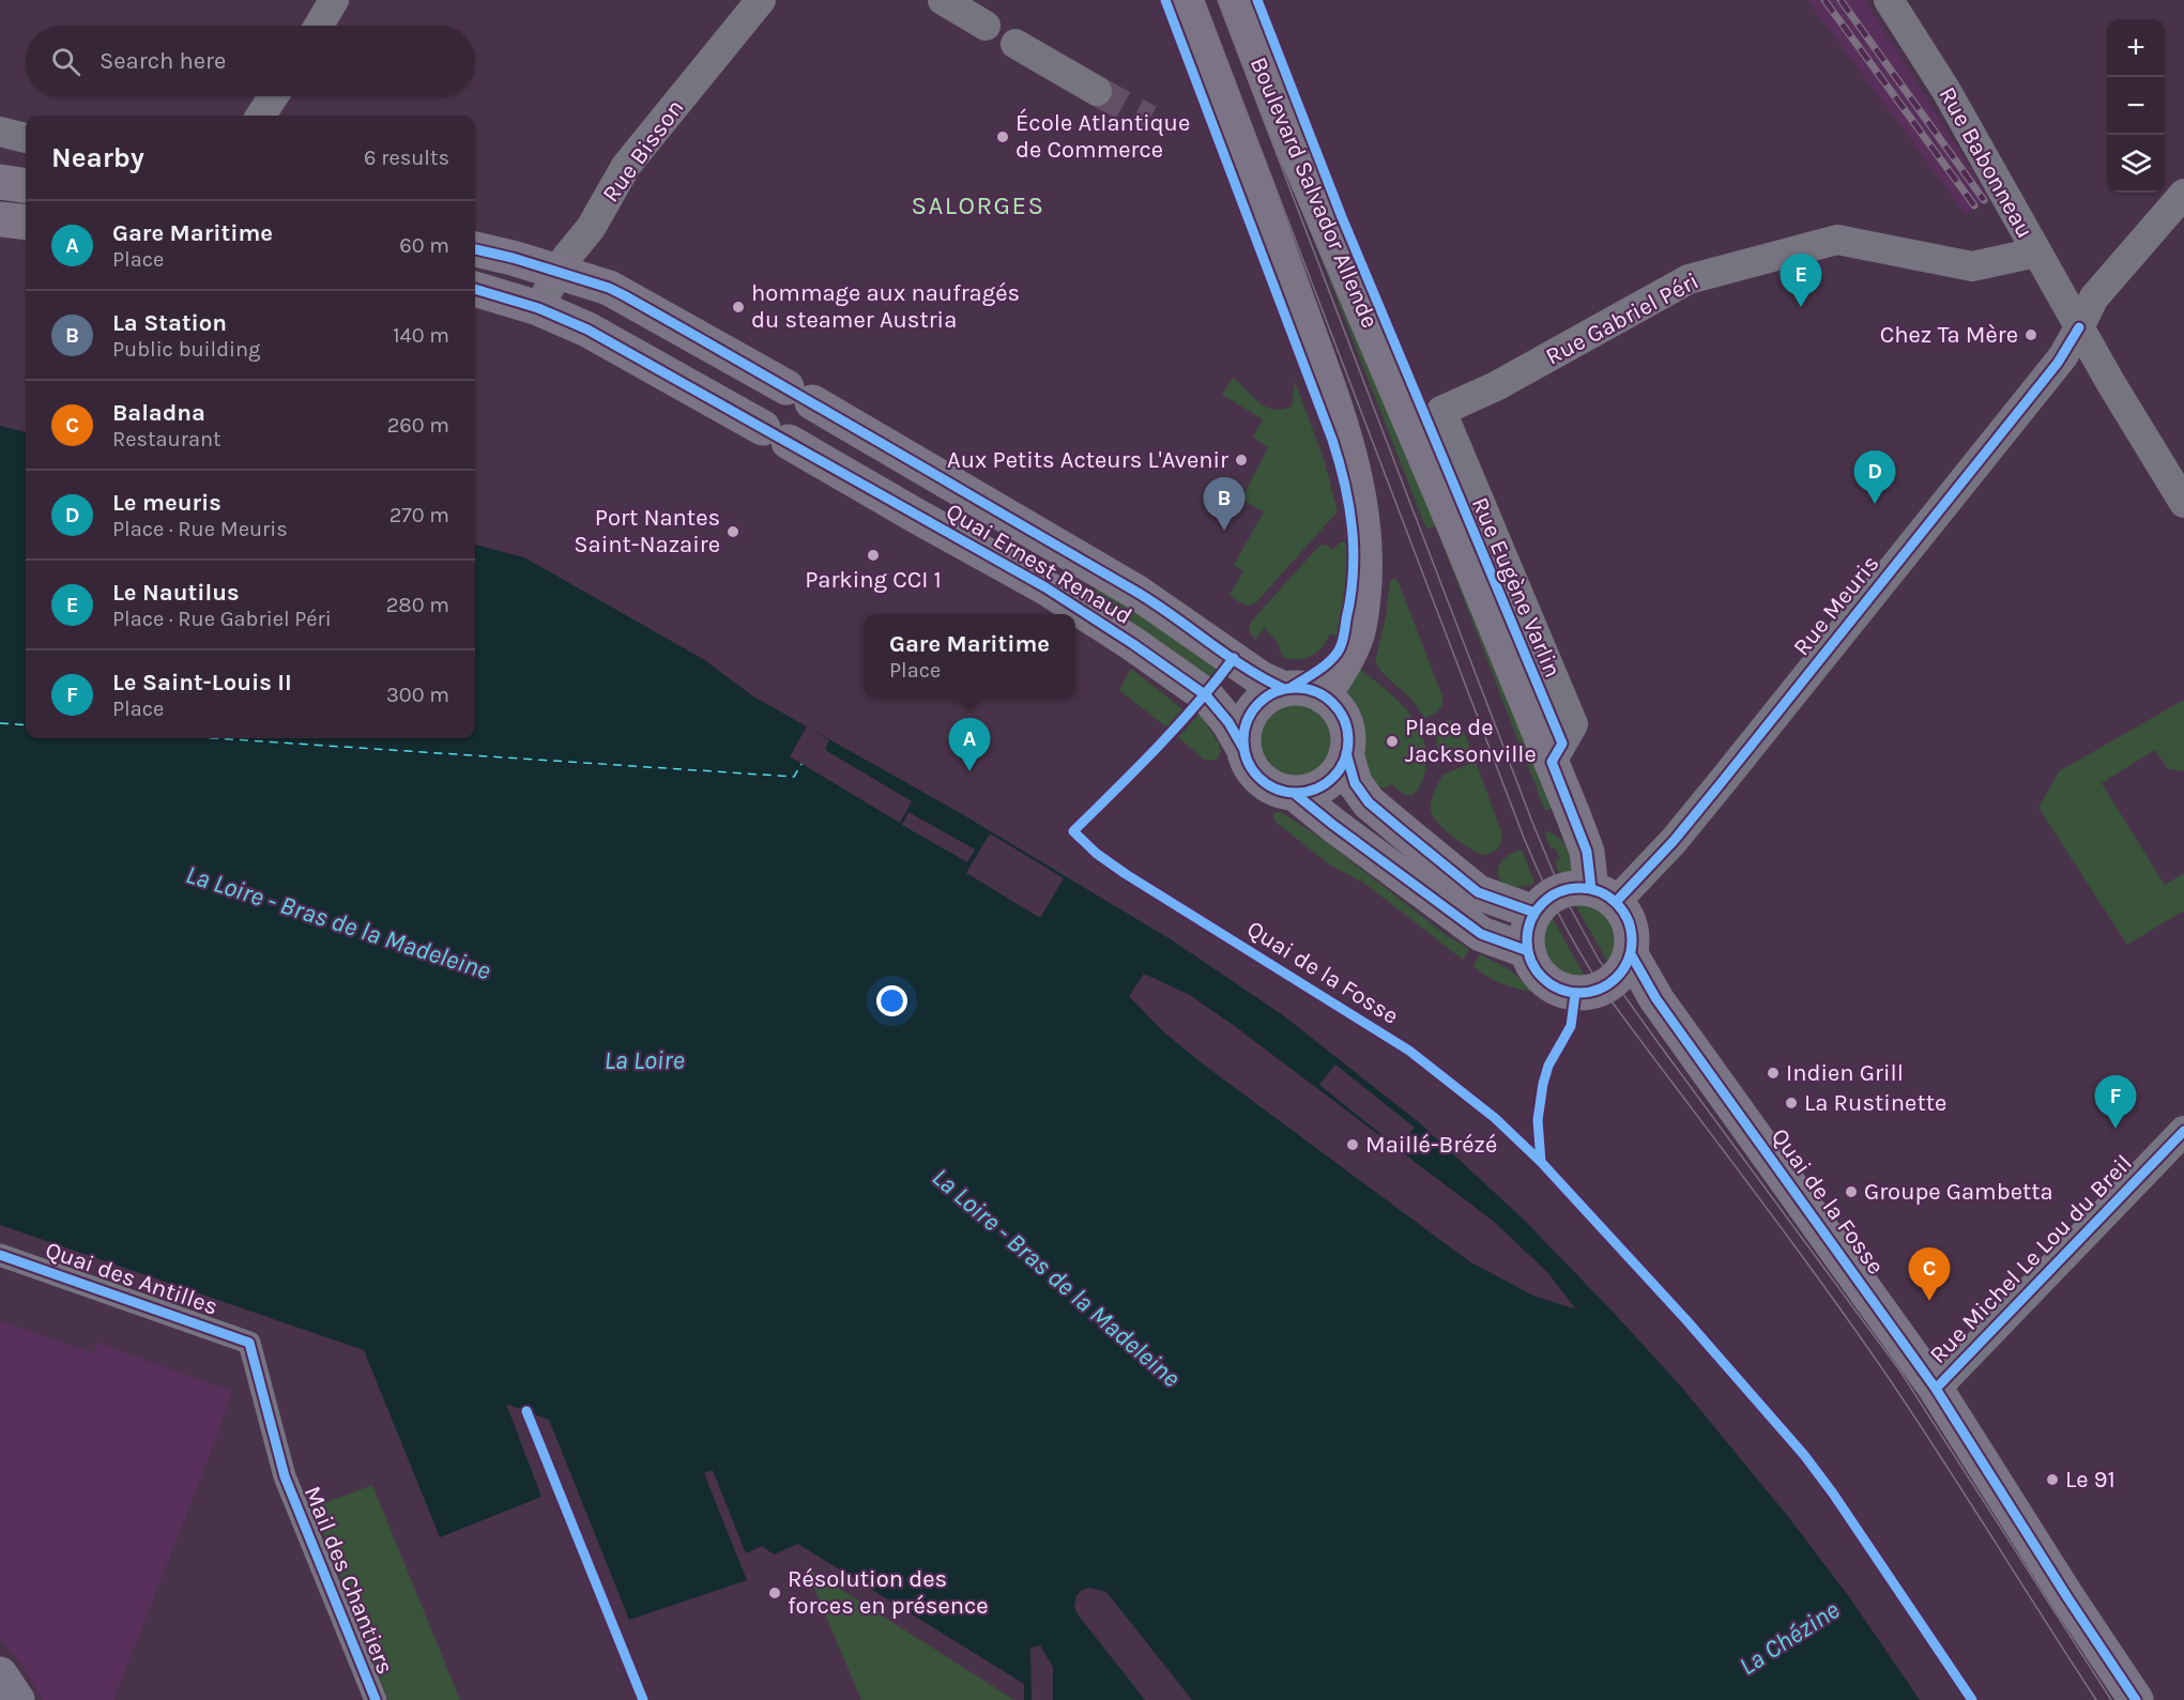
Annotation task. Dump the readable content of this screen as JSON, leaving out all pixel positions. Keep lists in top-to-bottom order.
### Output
{
  "streets": {
    "main road": ["Boulevard Salvador Allende", "Quai Ernest Renaud", "Quai de la Fosse"],
    "street": [
      "Rue Bisson",
      "Rue Babonneau",
      "Rue Gabriel Péri",
      "Rue Eugène Varlin",
      "Rue Meuris",
      "Rue Michel Le Lou du Breil",
      "Quai des Antilles",
      "Mail des Chantiers"
    ]
  },
  "crossings": [
    ["Rue Bisson", "Quai Ernest Renaud"],
    ["Rue Babonneau", "Rue Gabriel Péri"],
    ["Rue Babonneau", "Rue Meuris"],
    ["Boulevard Salvador Allende", "Quai Ernest Renaud"],
    ["Boulevard Salvador Allende", "Rue Eugène Varlin"],
    ["Rue Gabriel Péri", "Rue Eugène Varlin"],
    ["Rue Meuris", "Quai de la Fosse"],
    ["Quai de la Fosse", "Rue Michel Le Lou du Breil"],
    ["Quai des Antilles", "Mail des Chantiers"]
  ],
  "districts": ["SALORGES"],
  "water": ["La Loire - Bras de la Madeleine", "La Loire", "La Chézine"],
  "places": [
    "École Atlantique de Commerce",
    "hommage aux naufragés du steamer Austria",
    "Chez Ta Mère",
    "Aux Petits Acteurs L'Avenir",
    "Port Nantes Saint-Nazaire",
    "Parking CCI 1",
    "Place de Jacksonville",
    "Indien Grill",
    "La Rustinette",
    "Maillé-Brézé",
    "Groupe Gambetta",
    "Le 91",
    "Résolution des forces en présence"
  ],
  "page": {
    "map_buttons": ["+", "−"],
    "search": "Search here",
    "heading": ["Nearby", "6 results"],
    "list": [
      {
        "mark": "A",
        "name": "Gare Maritime",
        "note": "Place",
        "value": "60 m"
      },
      {
        "mark": "B",
        "name": "La Station",
        "note": "Public building",
        "value": "140 m"
      },
      {
        "mark": "C",
        "name": "Baladna",
        "note": "Restaurant",
        "value": "260 m"
      },
      {
        "mark": "D",
        "name": "Le meuris",
        "note": "Place · Rue Meuris",
        "value": "270 m"
      },
      {
        "mark": "E",
        "name": "Le Nautilus",
        "note": "Place · Rue Gabriel Péri",
        "value": "280 m"
      },
      {
        "mark": "F",
        "name": "Le Saint-Louis II",
        "note": "Place",
        "value": "300 m"
      }
    ],
    "pins": [
      "E",
      "D",
      "B",
      "A",
      "F",
      "C"
    ],
    "popup": ["Gare Maritime", "Place"]
  }
}
